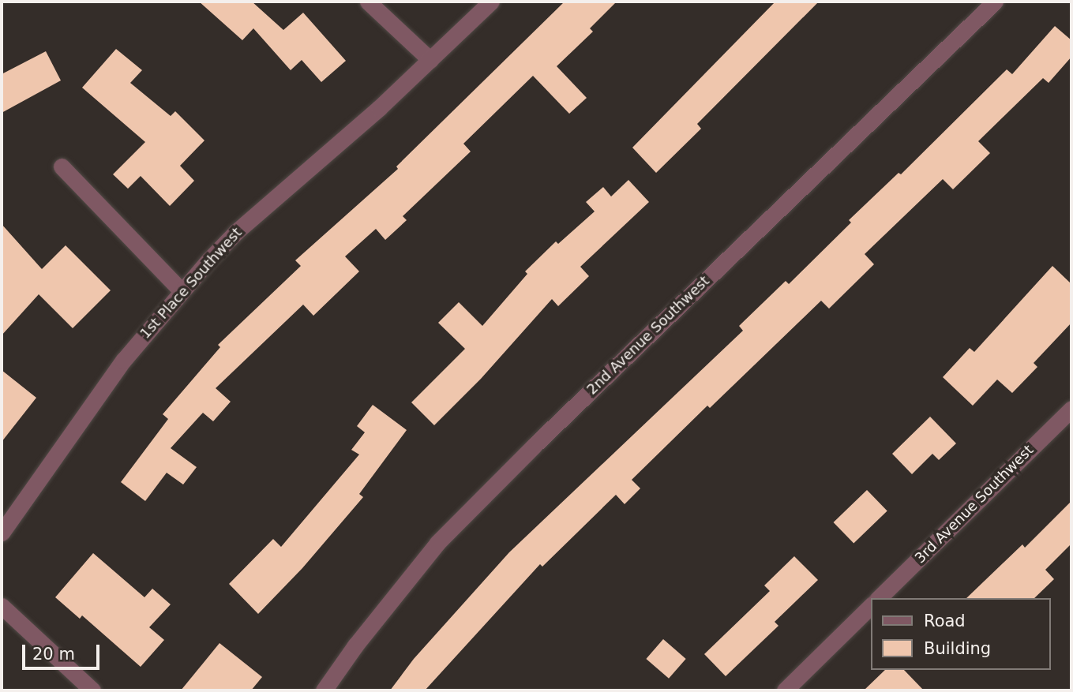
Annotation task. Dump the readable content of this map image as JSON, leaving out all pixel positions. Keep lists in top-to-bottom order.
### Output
{
  "streets": {
    "street": ["1st Place Southwest", "2nd Avenue Southwest", "3rd Avenue Southwest"]
  },
  "legend": ["Road", "Building"],
  "scale_bar": "20 m"
}
